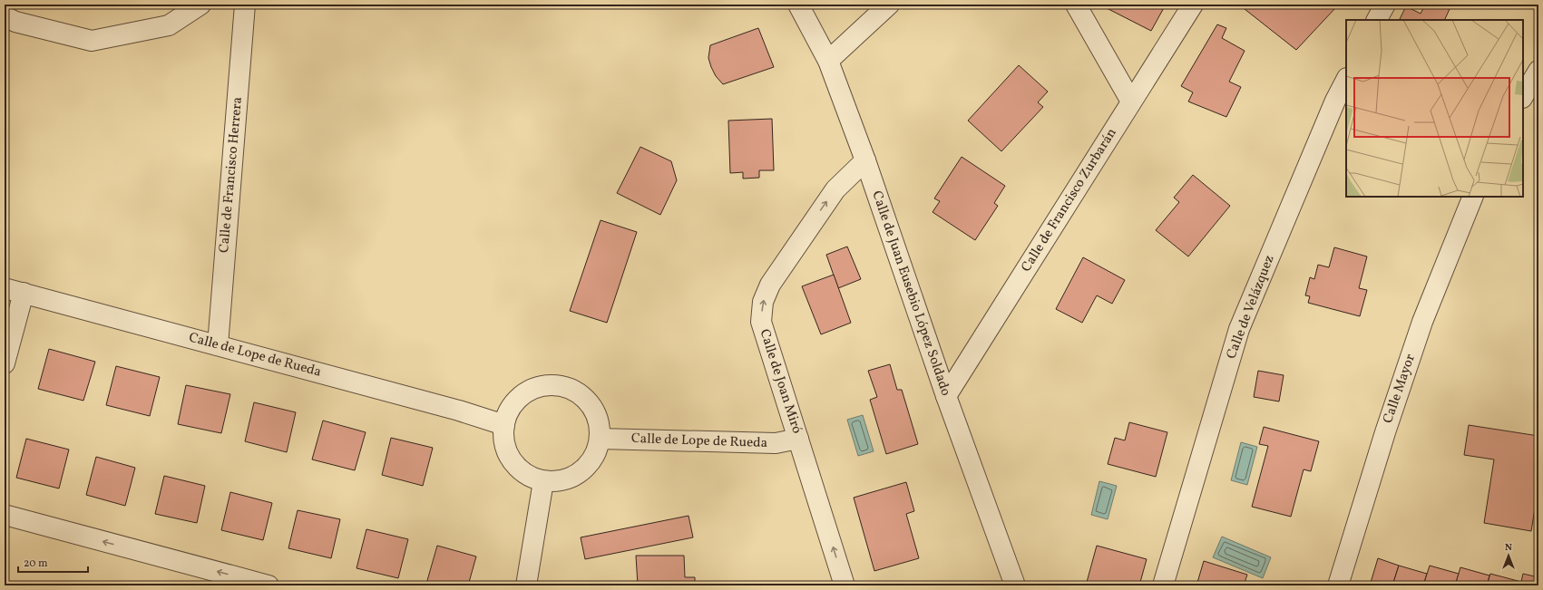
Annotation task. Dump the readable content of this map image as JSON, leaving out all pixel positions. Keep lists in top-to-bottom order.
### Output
{
  "streets": {
    "street": [
      "Calle de Francisco Herrera",
      "Calle de Francisco Zurbarán",
      "Calle de Juan Eusebio López Soldado",
      "Calle de Velázquez",
      "Calle de Lope de Rueda",
      "Calle de Joan Miró",
      "Calle Mayor"
    ]
  },
  "crossings": [
    ["Calle de Francisco Herrera", "Calle de Lope de Rueda"],
    ["Calle de Francisco Zurbarán", "Calle de Juan Eusebio López Soldado"],
    ["Calle de Juan Eusebio López Soldado", "Calle de Joan Miró"],
    ["Calle de Lope de Rueda", "Calle de Joan Miró"]
  ],
  "one_way": ["Calle de Joan Miró"],
  "scale_bar": "20 m",
  "north": "top"
}
